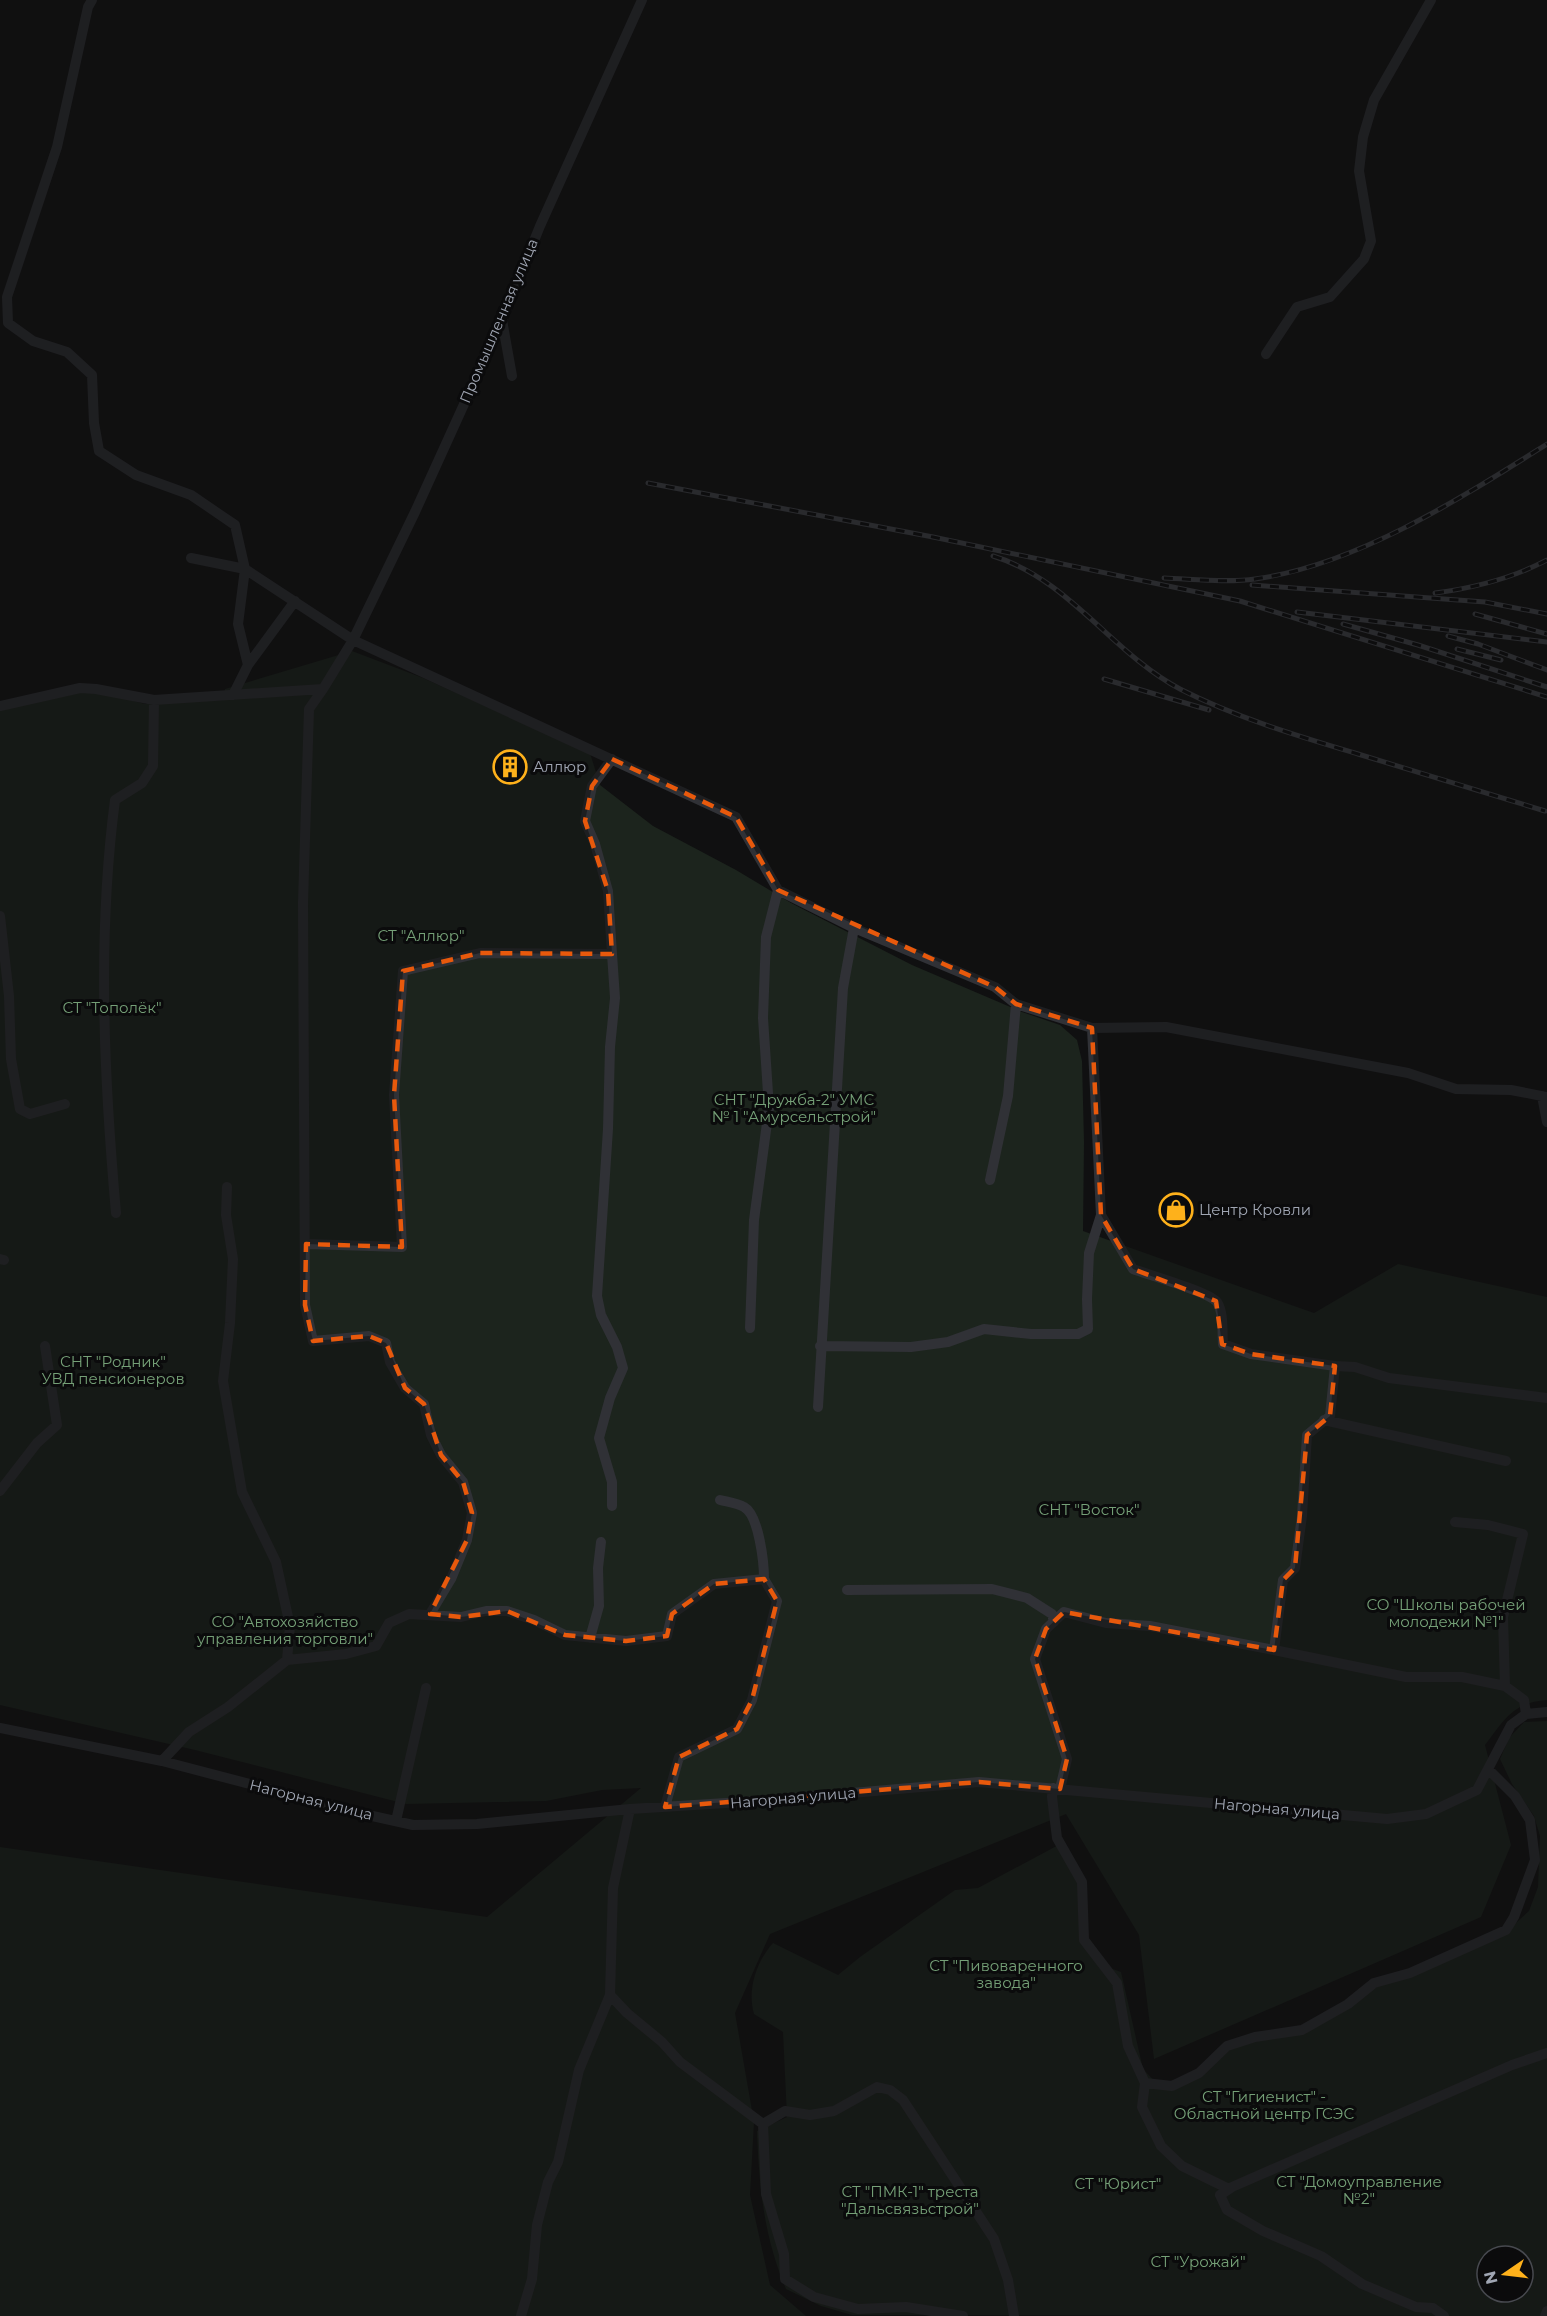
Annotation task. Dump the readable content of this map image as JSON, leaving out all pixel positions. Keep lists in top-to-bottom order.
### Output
{
  "streets": {
    "street": ["Промышленная улица", "Нагорная улица"]
  },
  "parks": [
    "СТ \"Аллюр\"",
    "СТ \"Тополёк\"",
    "СНТ \"Дружба-2\" УМС № 1 \"Амурсельстрой\"",
    "СНТ \"Родник\" УВД пенсионеров",
    "СНТ \"Восток\"",
    "СО \"Школы рабочей молодежи №1\"",
    "СО \"Автохозяйство управления торговли\"",
    "СТ \"Пивоваренного завода\"",
    "СТ \"Гигиенист\" - Областной центр ГСЭС",
    "СТ \"Домоуправление №2\"",
    "СТ \"Юрист\"",
    "СТ \"ПМК-1\" треста \"Дальсвязьстрой\"",
    "СТ \"Урожай\""
  ],
  "places": {
    "building": ["Аллюр"],
    "shop": ["Центр Кровли"]
  },
  "north": "left"
}
